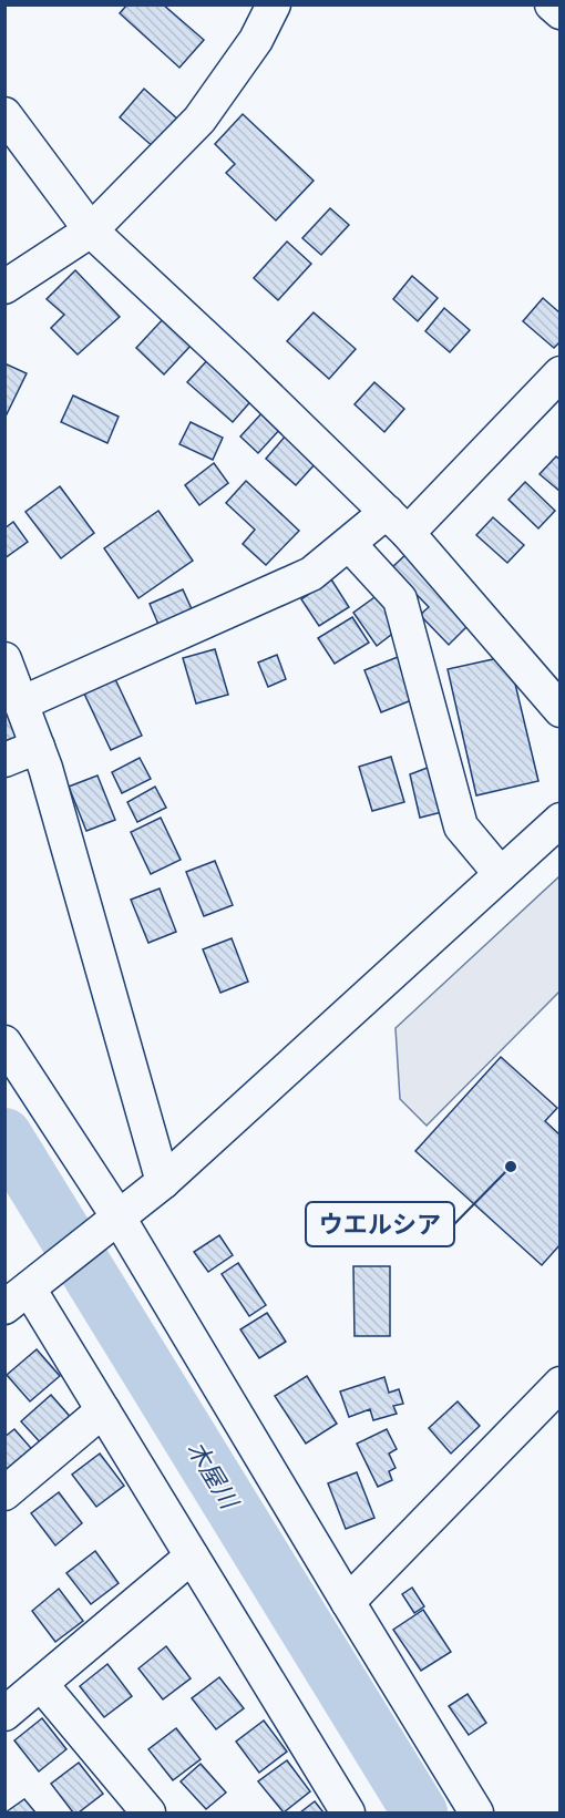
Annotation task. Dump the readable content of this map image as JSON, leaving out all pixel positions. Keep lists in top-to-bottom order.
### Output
{
  "water": ["木屋川"],
  "places": ["ウエルシア"]
}
